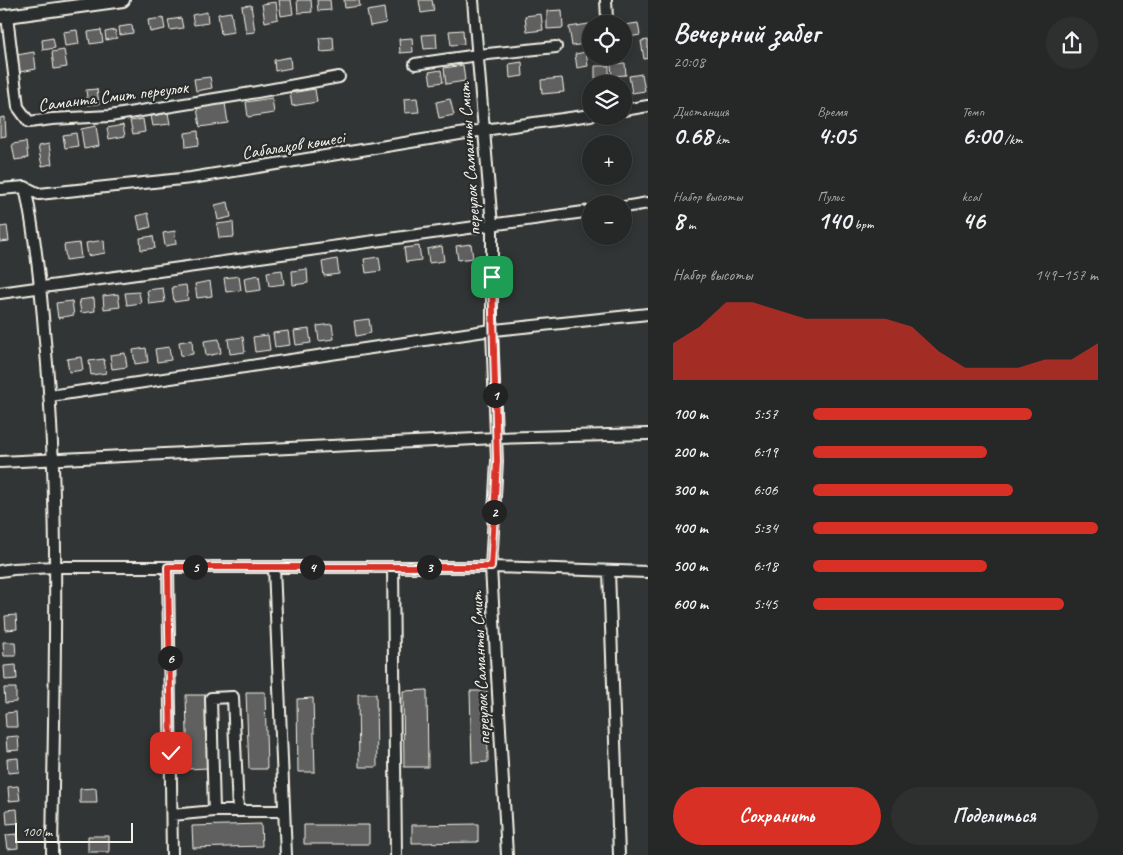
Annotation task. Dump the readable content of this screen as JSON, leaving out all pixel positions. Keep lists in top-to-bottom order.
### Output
{
  "streets": {
    "street": ["Саманта Смит переулок", "Сабалақов көшесі", "переулок Саманты Смит"]
  },
  "crossings": [
    ["Сабалақов көшесі", "переулок Саманты Смит"]
  ],
  "scale_bar": "100 m",
  "page": {
    "heading": ["Вечерний забег", "20:08"],
    "map_buttons": ["+", "−"],
    "stats": [
      ["Дистанция", "0.68 km"],
      ["Время", "4:05"],
      ["Темп", "6:00 /km"],
      ["Набор высоты", "8 m"],
      ["Пульс", "140 bpm"],
      ["kcal", "46"]
    ],
    "chart": ["Набор высоты", "149–157 m"],
    "pins": [
      "1",
      "2",
      "3",
      "4",
      "5",
      "6"
    ],
    "list": [
      {
        "name": "100 m",
        "note": "5:57"
      },
      {
        "name": "200 m",
        "note": "6:19"
      },
      {
        "name": "300 m",
        "note": "6:06"
      },
      {
        "name": "400 m",
        "note": "5:34"
      },
      {
        "name": "500 m",
        "note": "6:18"
      },
      {
        "name": "600 m",
        "note": "5:45"
      }
    ],
    "buttons": ["Сохранить", "Поделиться"],
    "scale": "100 m"
  }
}
